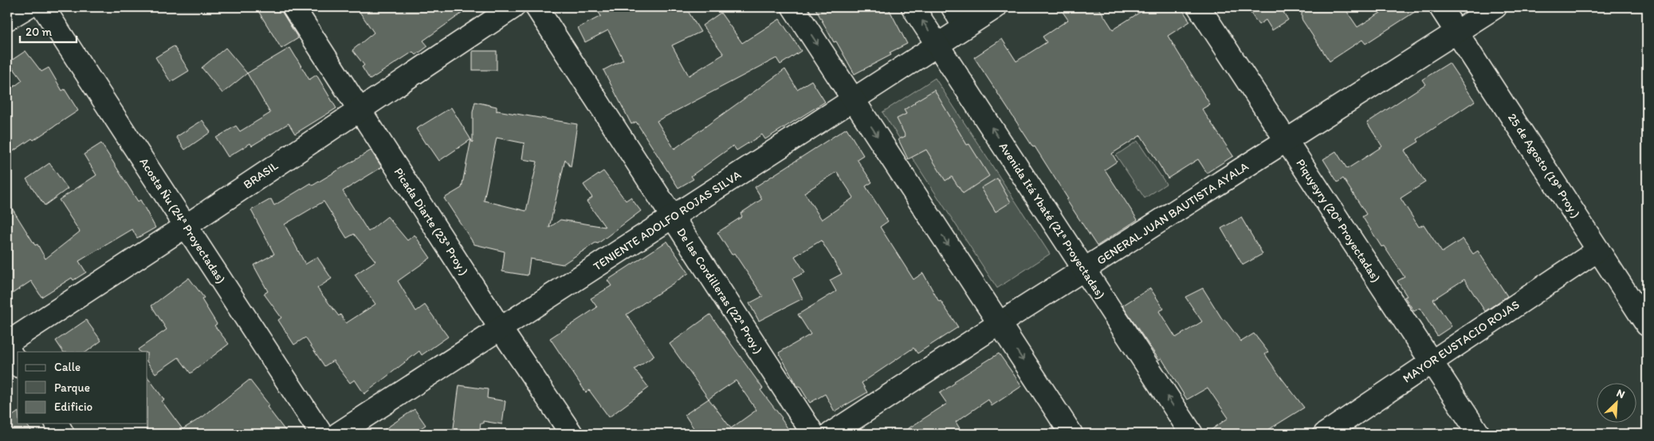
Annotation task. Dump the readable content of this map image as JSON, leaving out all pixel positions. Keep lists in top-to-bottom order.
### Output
{
  "streets": {
    "street": [
      "25 de Agosto (19ª Proy.)",
      "BRASIL",
      "GENERAL JUAN BAUTISTA AYALA",
      "Acosta Ñu (24ª Proyectadas)",
      "TENIENTE ADOLFO ROJAS SILVA",
      "Avenida Itá Ybaté (21ª Proyectadas)",
      "Piquysyry (20ª Proyectadas)",
      "Picada Diarte (23ª Proy.)",
      "De las Cordilleras (22ª Proy.)",
      "MAYOR EUSTACIO ROJAS"
    ]
  },
  "crossings": [
    ["25 de Agosto (19ª Proy.)", "GENERAL JUAN BAUTISTA AYALA"],
    ["25 de Agosto (19ª Proy.)", "MAYOR EUSTACIO ROJAS"],
    ["BRASIL", "Acosta Ñu (24ª Proyectadas)"],
    ["BRASIL", "Picada Diarte (23ª Proy.)"],
    ["GENERAL JUAN BAUTISTA AYALA", "Avenida Itá Ybaté (21ª Proyectadas)"],
    ["GENERAL JUAN BAUTISTA AYALA", "Piquysyry (20ª Proyectadas)"],
    ["TENIENTE ADOLFO ROJAS SILVA", "Avenida Itá Ybaté (21ª Proyectadas)"],
    ["TENIENTE ADOLFO ROJAS SILVA", "Picada Diarte (23ª Proy.)"],
    ["TENIENTE ADOLFO ROJAS SILVA", "De las Cordilleras (22ª Proy.)"],
    ["Piquysyry (20ª Proyectadas)", "MAYOR EUSTACIO ROJAS"]
  ],
  "legend": ["Calle", "Parque", "Edificio"],
  "scale_bar": "20 m",
  "north": "top right"
}
